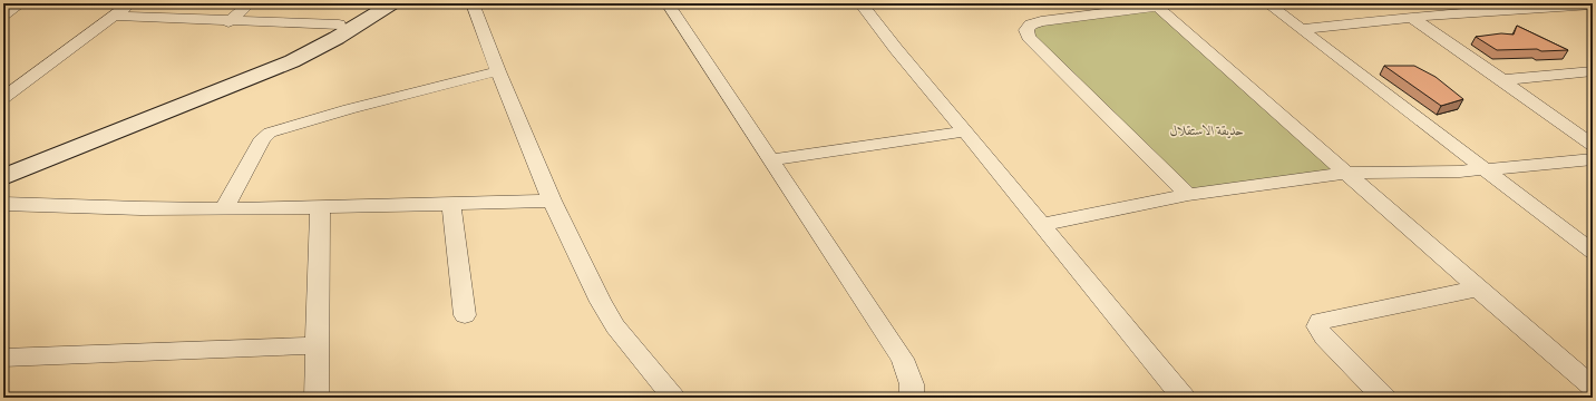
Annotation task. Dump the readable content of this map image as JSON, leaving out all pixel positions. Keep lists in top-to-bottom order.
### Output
{
  "parks": ["حديقة الاستقلال"]
}
